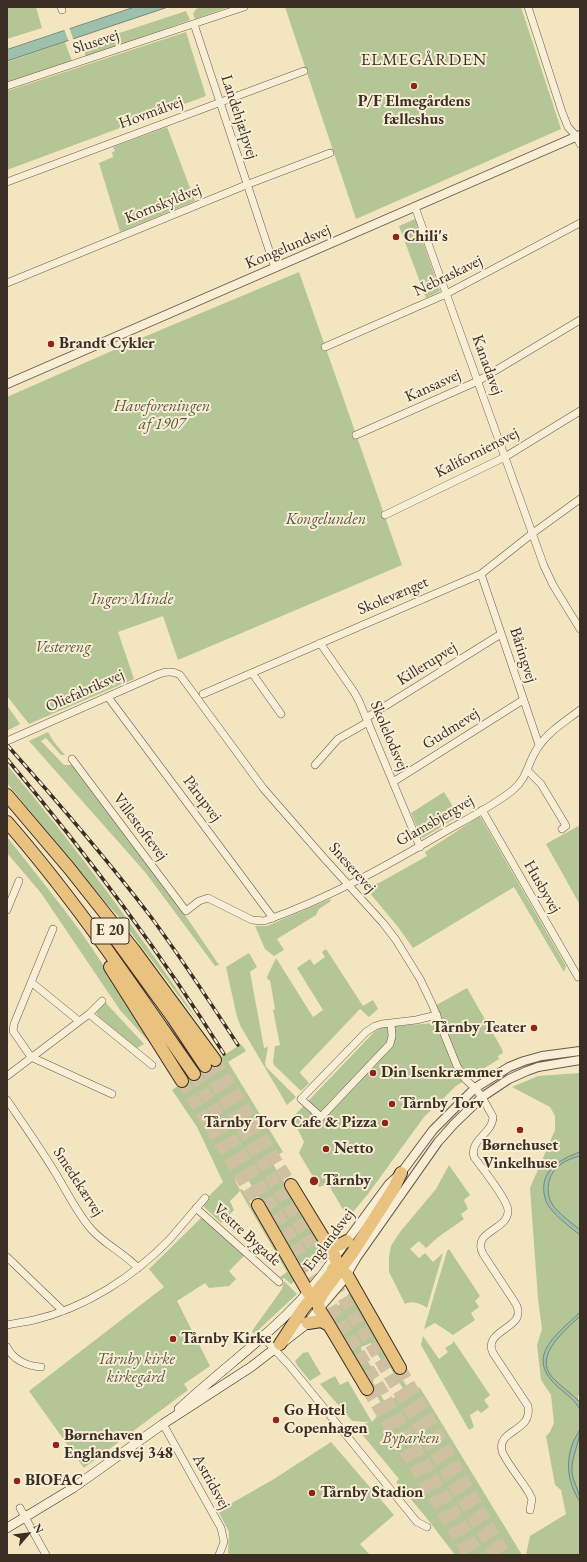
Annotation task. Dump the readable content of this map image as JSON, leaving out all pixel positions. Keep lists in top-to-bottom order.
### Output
{
  "streets": {
    "highway": ["E 20"],
    "main road": ["Englandsvej"],
    "street": [
      "Slusevej",
      "Hovmålvej",
      "Landehjælpvej",
      "Kornskyldvej",
      "Kongelundsvej",
      "Nebraskavej",
      "Kanadavej",
      "Kansasvej",
      "Kaliforniensvej",
      "Skolevænget",
      "Båringvej",
      "Killerupvej",
      "Oliefabriksvej",
      "Gudmevej",
      "Skolelodsvej",
      "Pårupvej",
      "Glamsbjergvej",
      "Villestoftevej",
      "Sneserevej",
      "Husbyvej",
      "Smedekærvej",
      "Vestre Bygade",
      "Astridsvej"
    ]
  },
  "crossings": [
    ["Slusevej", "Landehjælpvej"],
    ["Hovmålvej", "Landehjælpvej"],
    ["Landehjælpvej", "Kornskyldvej"],
    ["Landehjælpvej", "Kongelundsvej"],
    ["Kongelundsvej", "Kanadavej"],
    ["Nebraskavej", "Kanadavej"],
    ["Kanadavej", "Kansasvej"],
    ["Kanadavej", "Kaliforniensvej"],
    ["Kanadavej", "Skolevænget"],
    ["Skolevænget", "Båringvej"],
    ["Skolevænget", "Skolelodsvej"],
    ["Båringvej", "Killerupvej"],
    ["Båringvej", "Gudmevej"],
    ["Båringvej", "Glamsbjergvej"],
    ["Killerupvej", "Skolelodsvej"],
    ["Oliefabriksvej", "Pårupvej"],
    ["Oliefabriksvej", "Sneserevej"],
    ["Gudmevej", "Skolelodsvej"],
    ["Skolelodsvej", "Glamsbjergvej"],
    ["Pårupvej", "Glamsbjergvej"],
    ["Glamsbjergvej", "Villestoftevej"],
    ["Glamsbjergvej", "Sneserevej"],
    ["Glamsbjergvej", "Husbyvej"],
    ["Sneserevej", "Englandsvej"],
    ["Smedekærvej", "Vestre Bygade"],
    ["Englandsvej", "Astridsvej"]
  ],
  "districts": ["ELMEGÅRDEN"],
  "parks": [
    "Haveforeningen af 1907",
    "Kongelunden",
    "Ingers Minde",
    "Vestereng",
    "Tårnby kirke kirkegård",
    "Byparken"
  ],
  "places": [
    "P/F Elmegårdens fælleshus",
    "Chili's",
    "Brandt Cykler",
    "Tårnby Teater",
    "Din Isenkræmmer",
    "Tårnby Torv",
    "Tårnby Torv Cafe & Pizza",
    "Børnehuset Vinkelhuse",
    "Netto",
    "Tårnby",
    "Tårnby Kirke",
    "Go Hotel Copenhagen",
    "Børnehaven Englandsvej 348",
    "BIOFAC",
    "Tårnby Stadion"
  ],
  "north": "top right"
}
